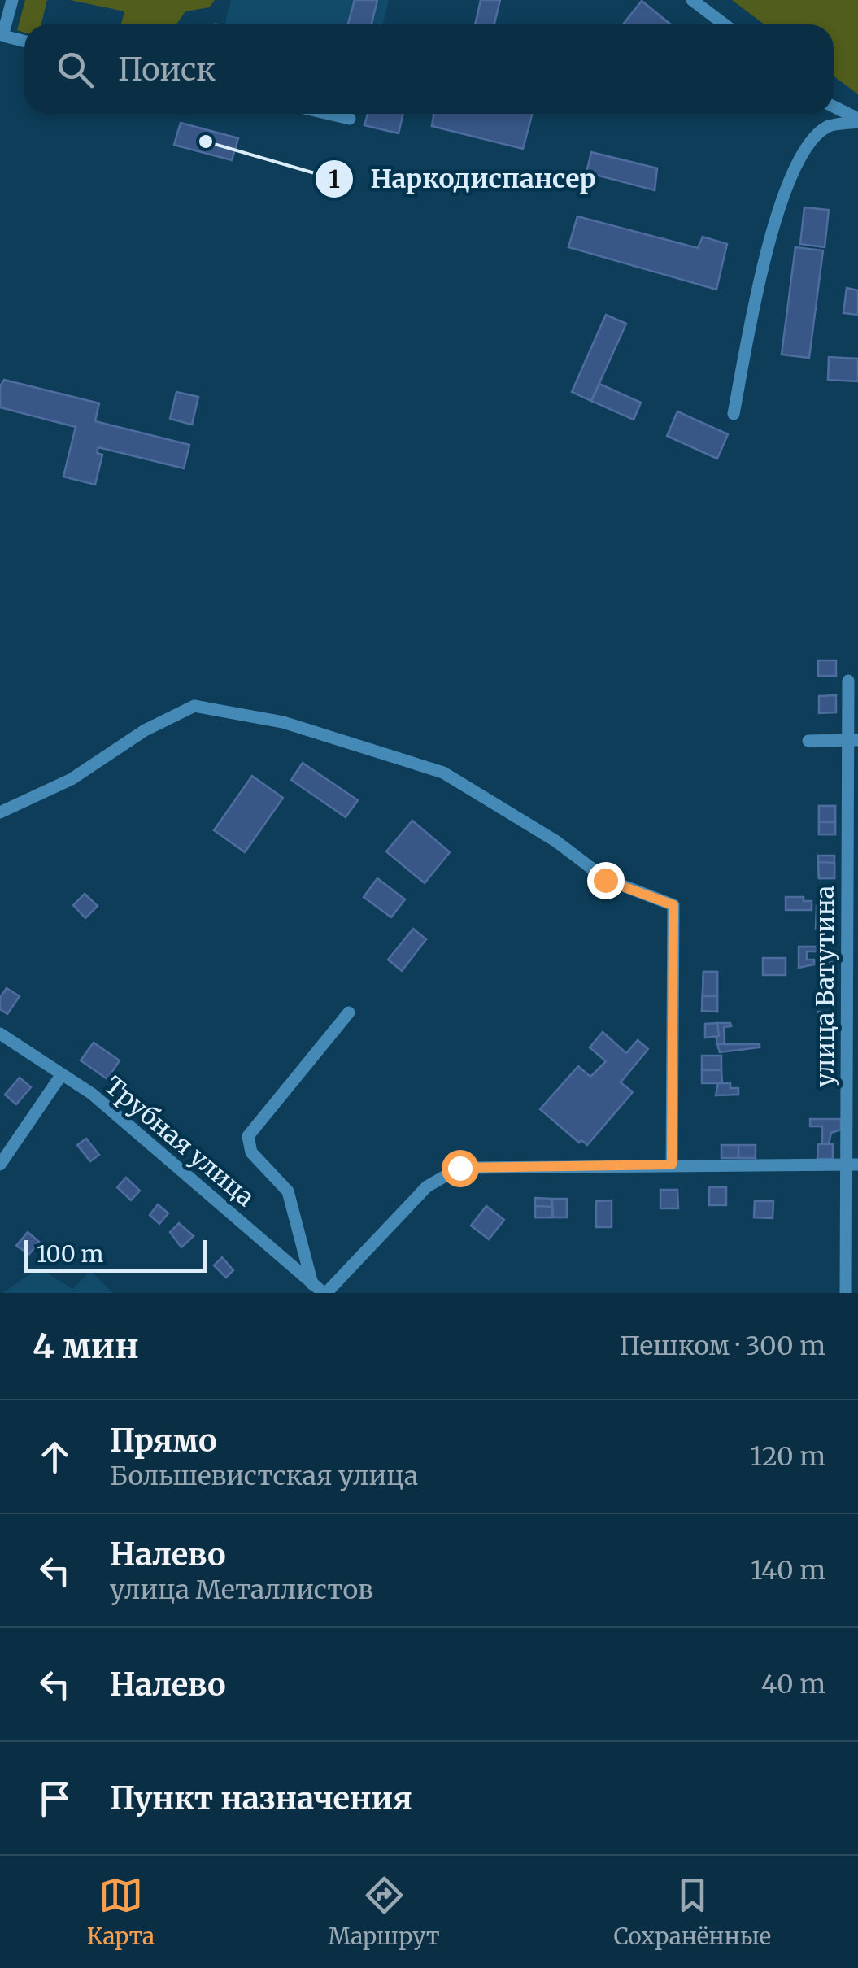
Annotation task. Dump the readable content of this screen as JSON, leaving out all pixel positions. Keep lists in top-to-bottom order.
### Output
{
  "streets": {
    "street": ["улица Ватутина", "Трубная улица"]
  },
  "places": ["Наркодиспансер"],
  "scale_bar": "100 m",
  "page": {
    "search": "Поиск",
    "scale": "100 m",
    "heading": ["4 мин", "Пешком · 300 m"],
    "list": [
      ["Прямо", "Большевистская улица", "120 m"],
      ["Налево", "улица Металлистов", "140 m"],
      ["Налево", "40 m"],
      "Пункт назначения"
    ],
    "nav": ["Карта", "Маршрут", "Сохранённые"]
  }
}
